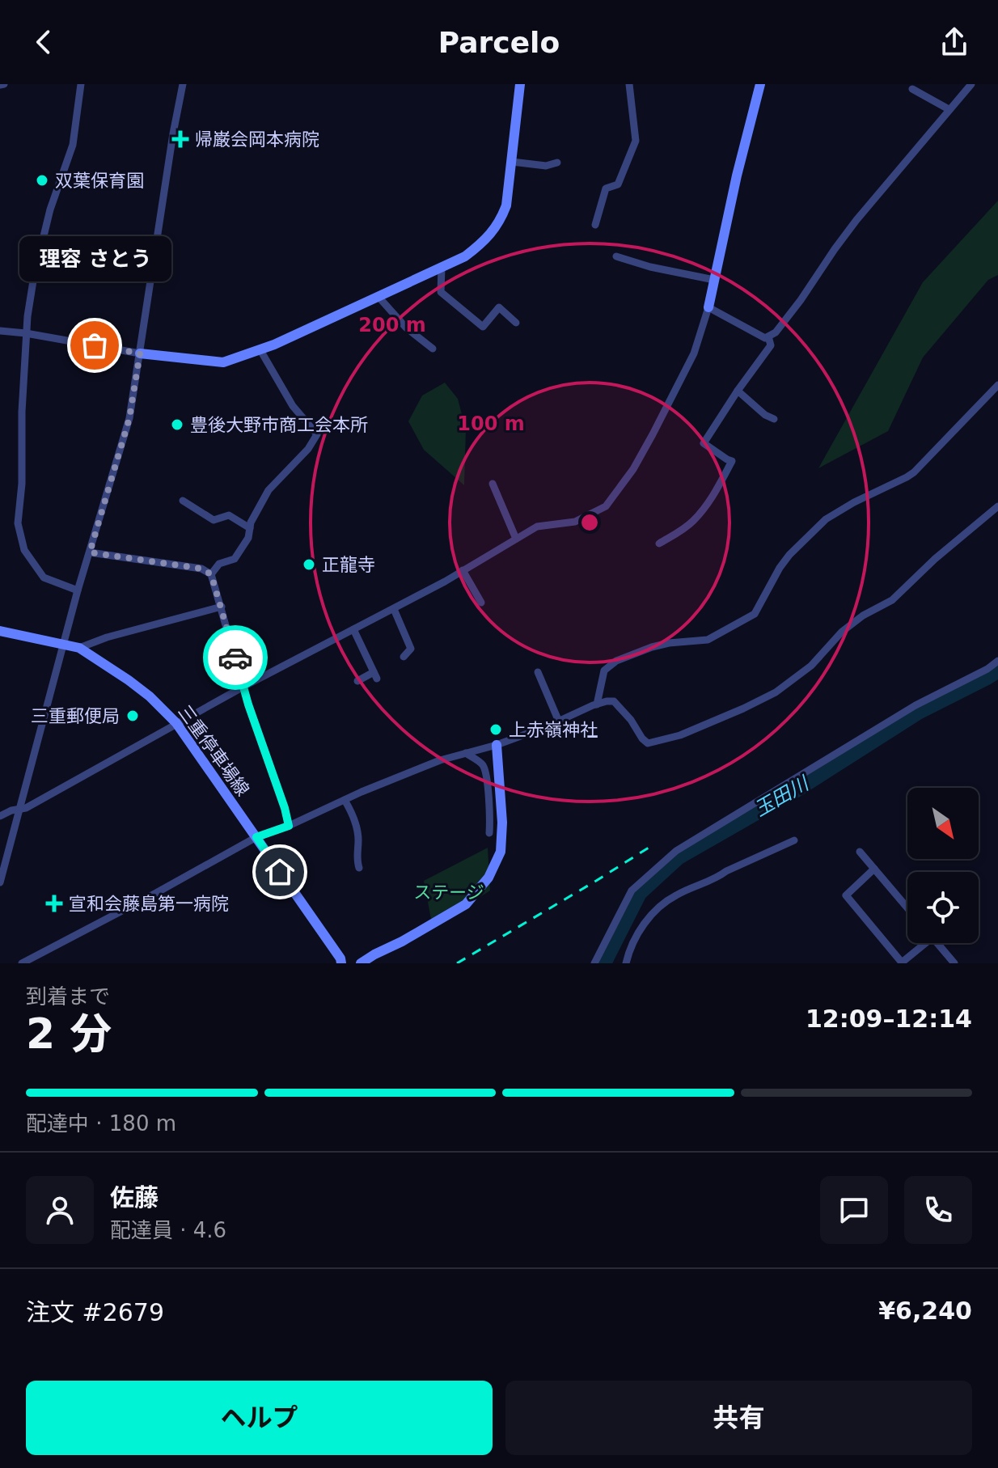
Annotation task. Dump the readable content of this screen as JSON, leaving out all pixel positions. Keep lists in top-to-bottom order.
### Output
{
  "streets": {
    "street": ["三重停車場線"]
  },
  "water": ["玉田川"],
  "parks": ["ステージ"],
  "places": {
    "health": ["帰巌会岡本病院", "宣和会藤島第一病院"],
    "other": [
      "双葉保育園",
      "理容 さとう",
      "豊後大野市商工会本所",
      "正龍寺",
      "三重郵便局",
      "上赤嶺神社"
    ]
  },
  "north": "bottom right",
  "page": {
    "header": "Parcelo",
    "bubble": "理容 さとう",
    "heading": ["2 分", "到着まで", "12:09–12:14"],
    "panel": [
      "佐藤",
      "配達員 · 4.6",
      "注文 #2679",
      "¥6,240"
    ],
    "bar": "配達中 · 180 m",
    "buttons": ["ヘルプ", "共有"]
  },
  "rings": ["200 m", "100 m"]
}
